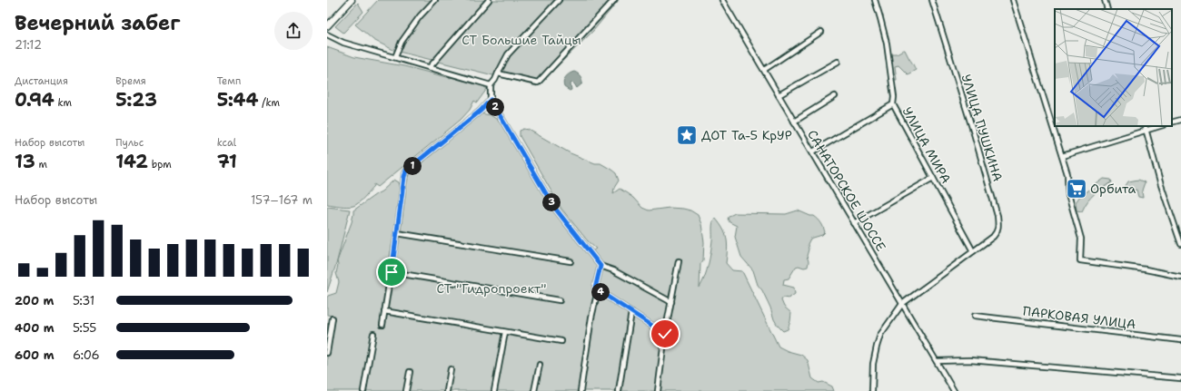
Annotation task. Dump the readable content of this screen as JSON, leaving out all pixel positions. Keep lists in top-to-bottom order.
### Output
{
  "streets": {
    "street": [
      "УЛИЦА ПУШКИНА",
      "УЛИЦА МИРА",
      "САНАТОРСКОЕ ШОССЕ",
      "ПАРКОВАЯ УЛИЦА"
    ]
  },
  "crossings": [
    ["УЛИЦА ПУШКИНА", "УЛИЦА МИРА"]
  ],
  "parks": ["СТ Большие Тайцы", "СТ \"Гидропроект\""],
  "places": {
    "place": ["ДОТ Та-5 КрУР"],
    "supermarket": ["Орбита"]
  },
  "page": {
    "heading": ["Вечерний забег", "21:12"],
    "stats": [
      ["Дистанция", "0.94 km"],
      ["Время", "5:23"],
      ["Темп", "5:44 /km"],
      ["Набор высоты", "13 m"],
      ["Пульс", "142 bpm"],
      ["kcal", "71"]
    ],
    "pins": [
      "2",
      "1",
      "3",
      "4"
    ],
    "chart": ["Набор высоты", "157–167 m"],
    "list": [
      {
        "name": "200 m",
        "note": "5:31"
      },
      {
        "name": "400 m",
        "note": "5:55"
      },
      {
        "name": "600 m",
        "note": "6:06"
      }
    ]
  }
}
